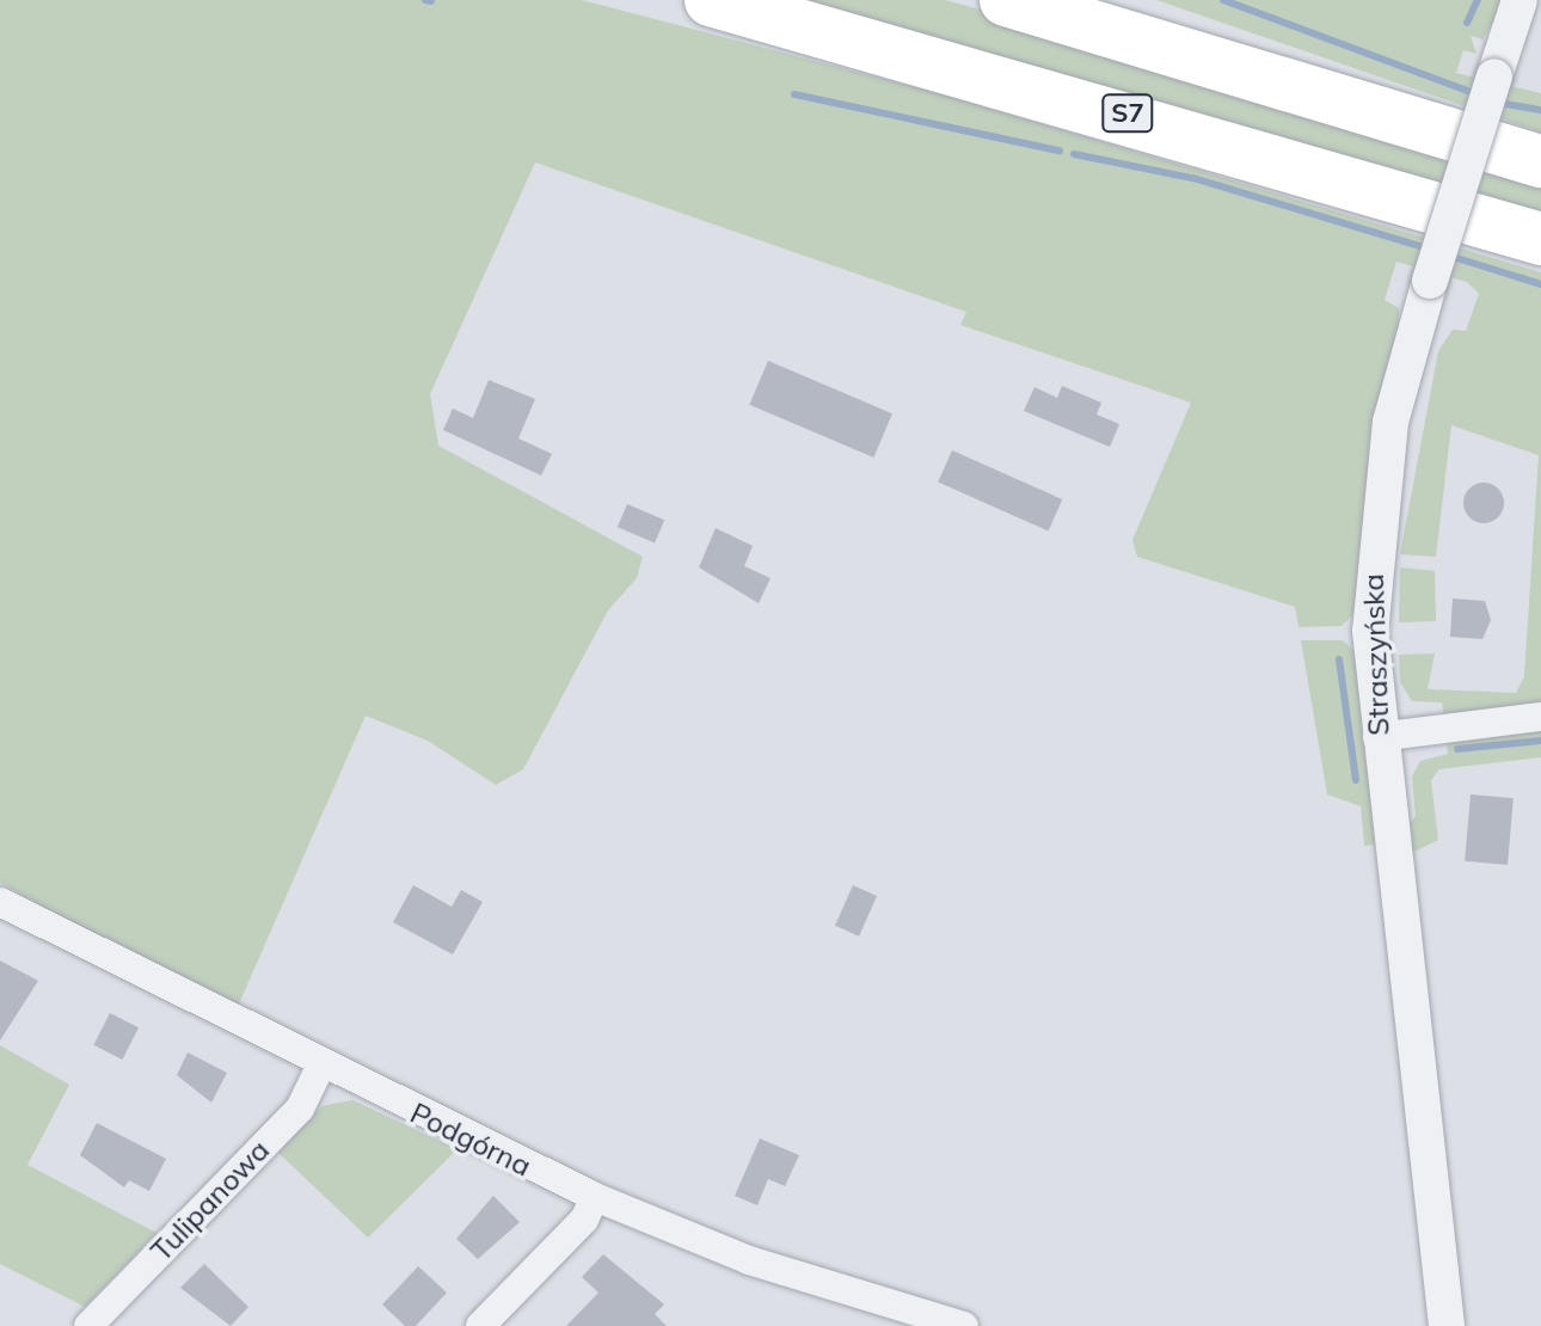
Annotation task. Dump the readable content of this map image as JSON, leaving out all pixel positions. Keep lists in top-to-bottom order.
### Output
{
  "streets": {
    "highway": ["S7"],
    "street": ["Straszyńska", "Podgórna", "Tulipanowa"]
  },
  "crossings": [
    ["Podgórna", "Tulipanowa"]
  ]
}
